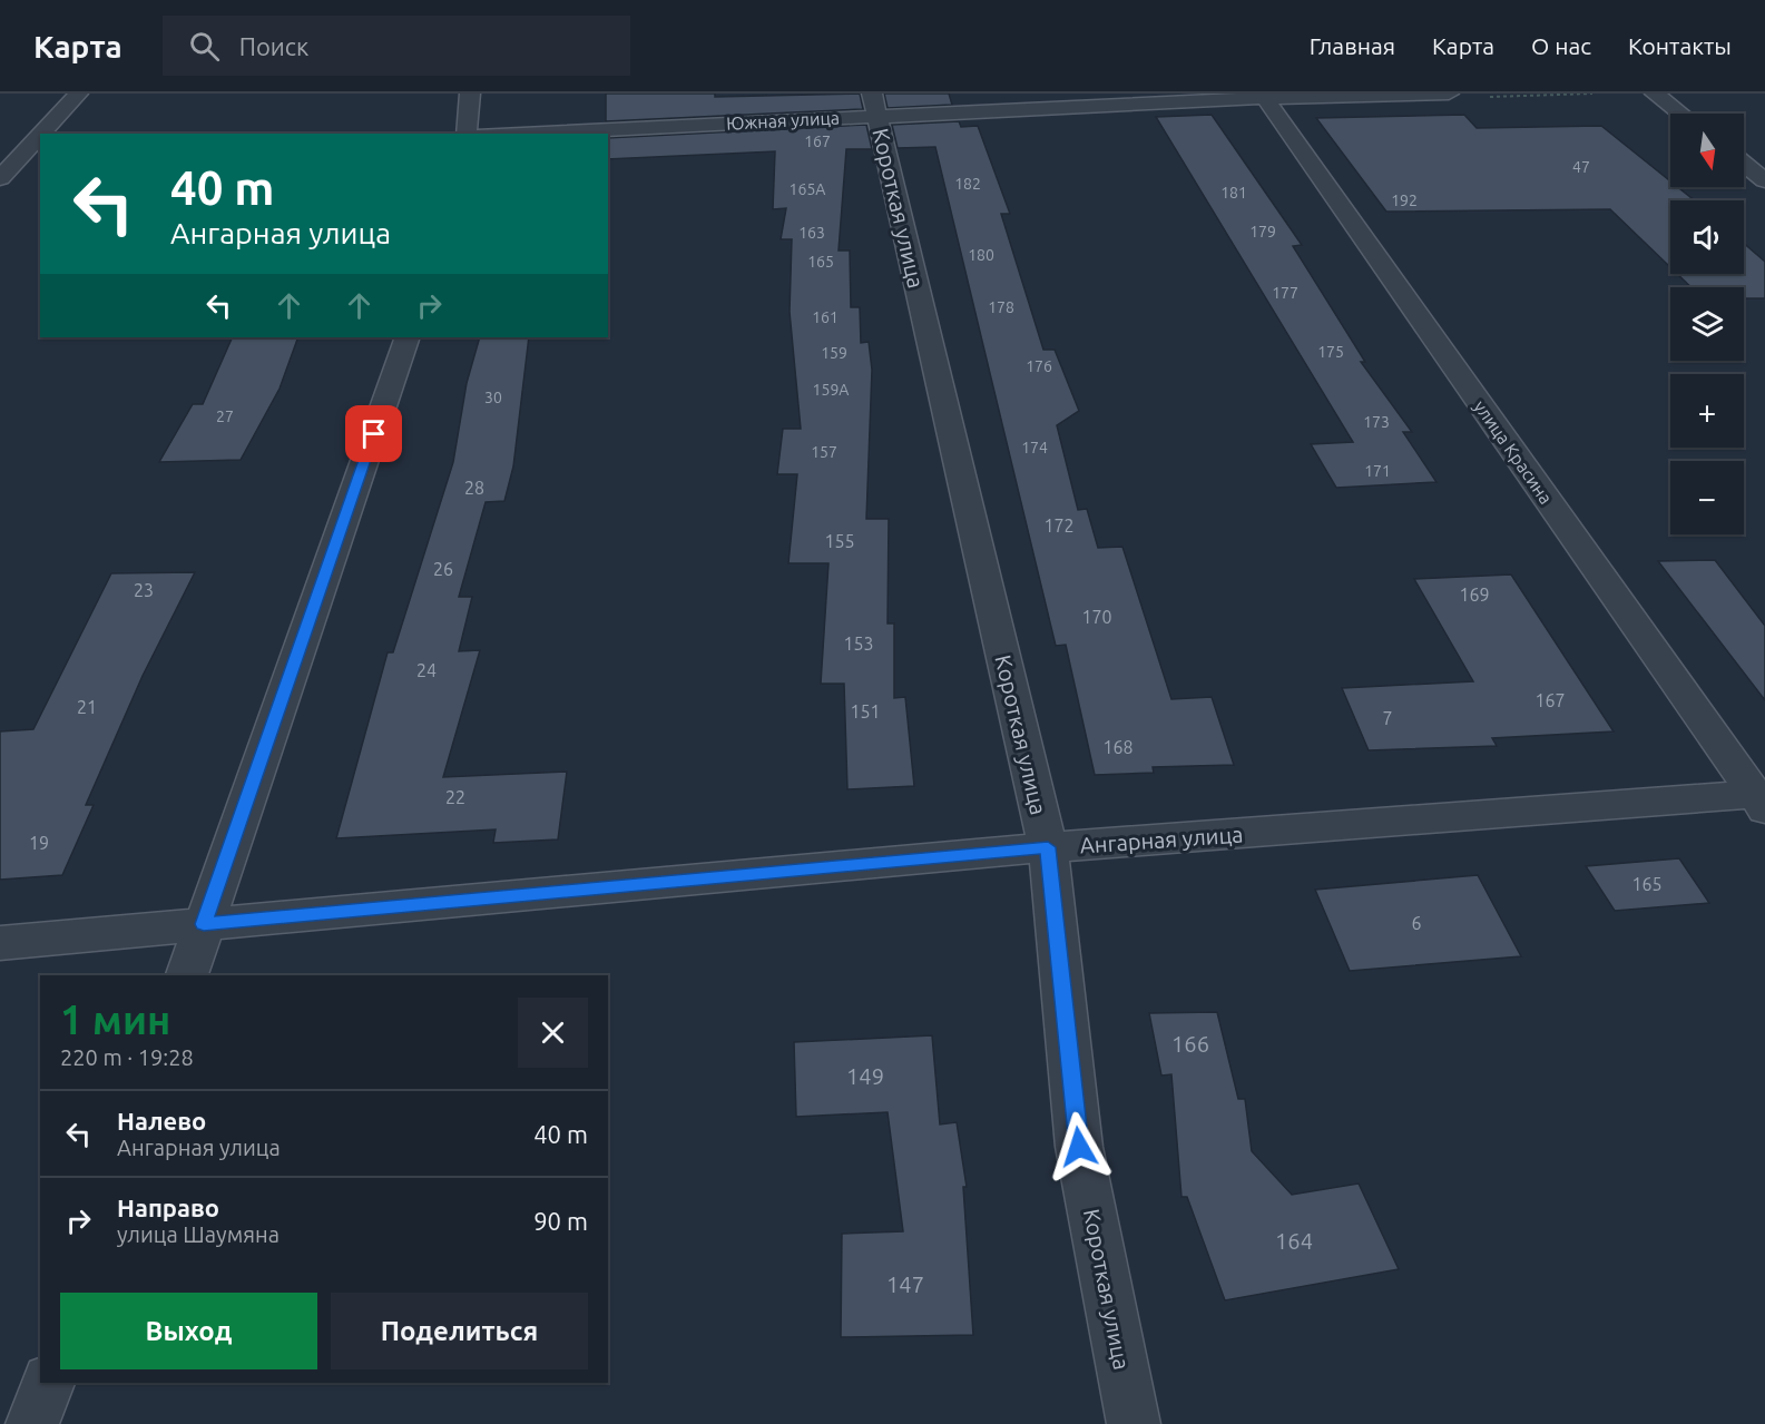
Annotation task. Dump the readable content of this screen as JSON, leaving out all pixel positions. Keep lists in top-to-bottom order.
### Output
{
  "streets": {
    "street": [
      "Южная улица",
      "Короткая улица",
      "улица Красина",
      "Ангарная улица"
    ]
  },
  "crossings": [
    ["Южная улица", "Короткая улица"],
    ["Южная улица", "улица Красина"],
    ["Короткая улица", "Ангарная улица"],
    ["улица Красина", "Ангарная улица"]
  ],
  "house_numbers": [
    "167",
    "47",
    "182",
    "165А",
    "181",
    "192",
    "179",
    "163",
    "180",
    "165",
    "177",
    "178",
    "161",
    "175",
    "159",
    "176",
    "159А",
    "30",
    "27",
    "173",
    "174",
    "157",
    "171",
    "28",
    "172",
    "155",
    "26",
    "23",
    "169",
    "170",
    "153",
    "24",
    "167",
    "21",
    "151",
    "7",
    "168",
    "22",
    "19",
    "165",
    "6",
    "166",
    "149",
    "164",
    "147"
  ],
  "north": "bottom",
  "page": {
    "header": "Карта",
    "search": "Поиск",
    "nav": [
      "Главная",
      "Карта",
      "О нас",
      "Контакты"
    ],
    "map_buttons": ["+", "−"],
    "turn": ["40 m", "Ангарная улица"],
    "heading": ["1 мин", "220 m · 19:28"],
    "list": [
      {
        "name": "Налево",
        "note": "Ангарная улица",
        "value": "40 m"
      },
      {
        "name": "Направо",
        "note": "улица Шаумяна",
        "value": "90 m"
      }
    ],
    "buttons": ["Выход", "Поделиться"]
  }
}
